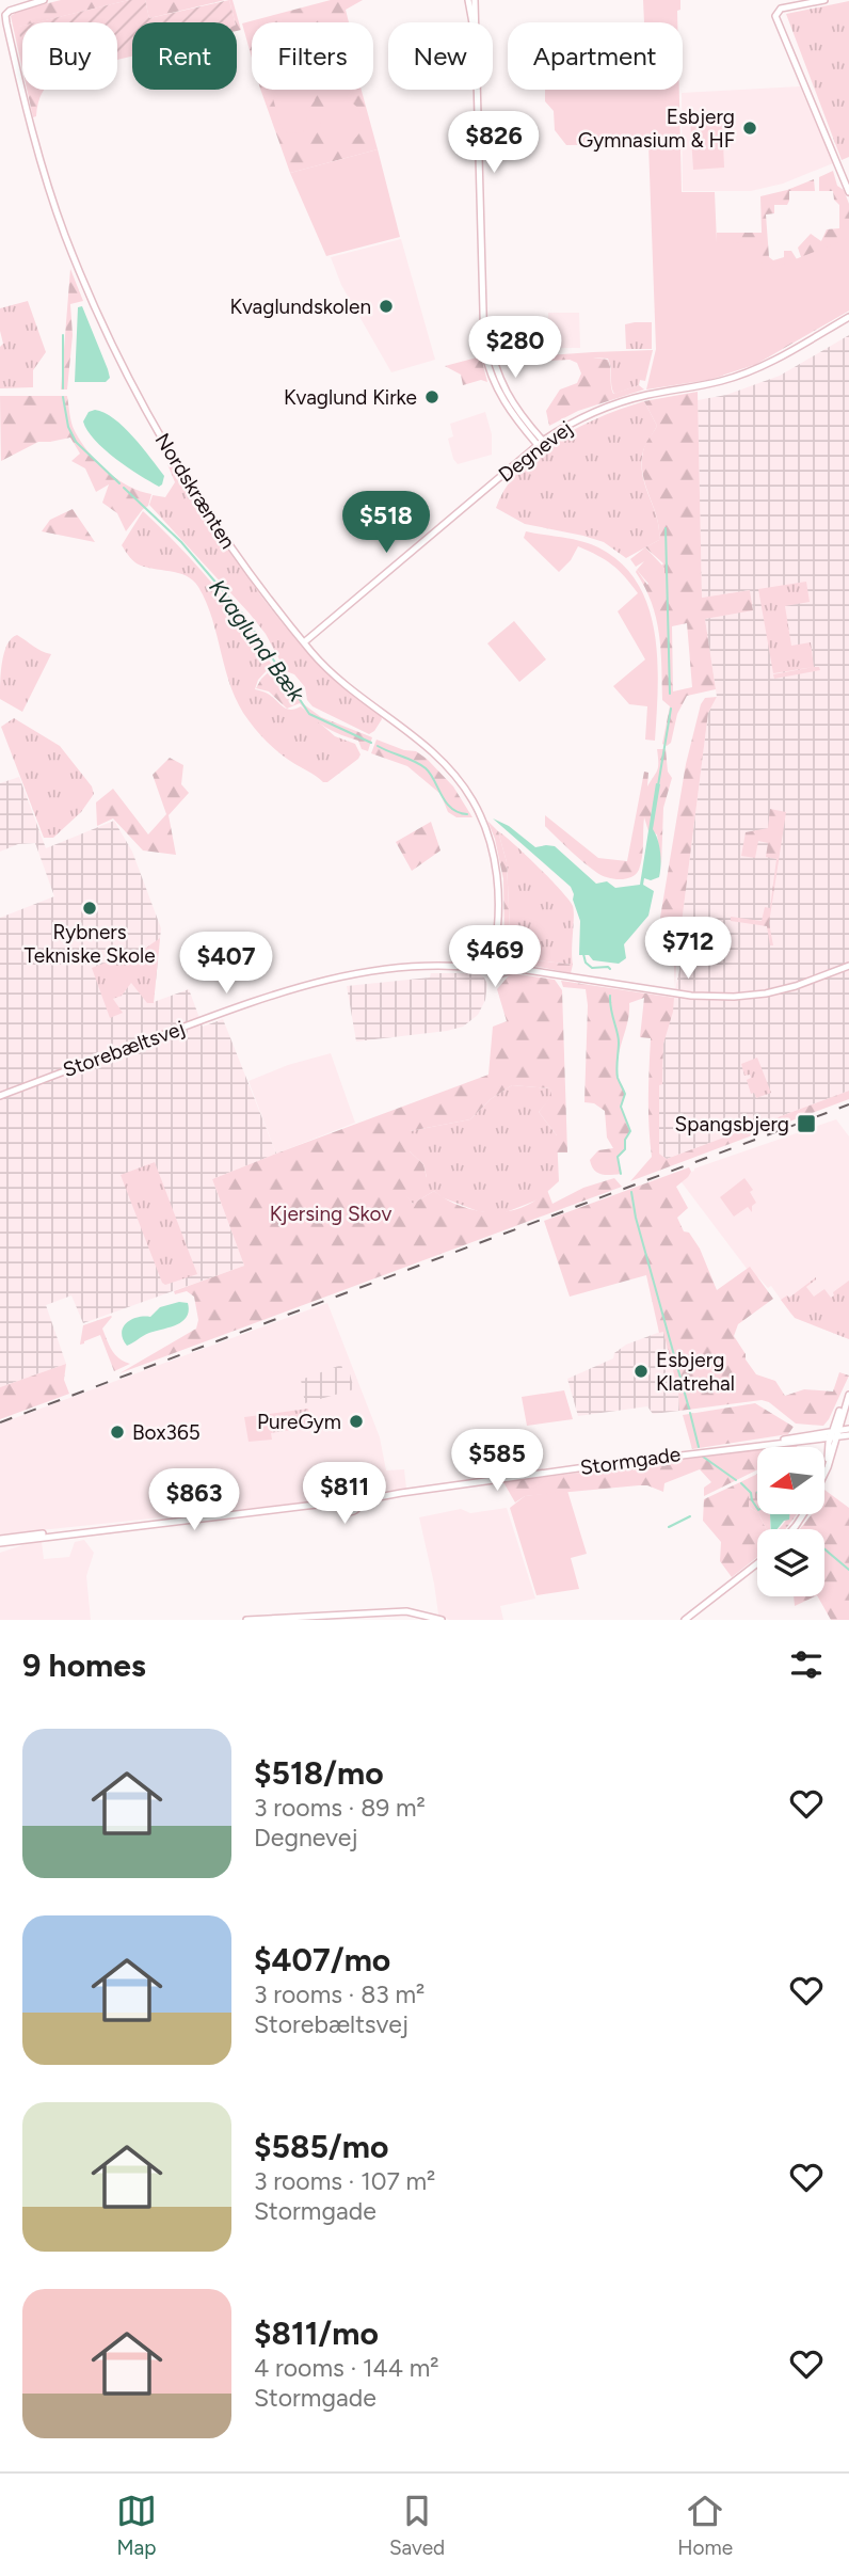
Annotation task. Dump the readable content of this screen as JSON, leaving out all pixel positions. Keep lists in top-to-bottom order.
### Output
{
  "streets": {
    "street": [
      "Degnevej",
      "Nordskrænten",
      "Storebæltsvej",
      "Stormgade"
    ]
  },
  "crossings": [
    ["Degnevej", "Nordskrænten"]
  ],
  "water": ["Kvaglund Bæk"],
  "parks": ["Kjersing Skov"],
  "places": {
    "other": [
      "Esbjerg Gymnasium & HF",
      "Kvaglundskolen",
      "Kvaglund Kirke",
      "Rybners Tekniske Skole",
      "Esbjerg Klatrehal",
      "PureGym",
      "Box365"
    ],
    "transit": ["Spangsbjerg"]
  },
  "north": "left",
  "page": {
    "chip": [
      "Buy",
      "Rent",
      "Filters",
      "New",
      "Apartment"
    ],
    "price": [
      "$826",
      "$280",
      "$518",
      "$712",
      "$469",
      "$407",
      "$585",
      "$811",
      "$863"
    ],
    "heading": "9 homes",
    "list": [
      {
        "name": "$518/mo",
        "note": "3 rooms · 89 m² · Degnevej"
      },
      {
        "name": "$407/mo",
        "note": "3 rooms · 83 m² · Storebæltsvej"
      },
      {
        "name": "$585/mo",
        "note": "3 rooms · 107 m² · Stormgade"
      },
      {
        "name": "$811/mo",
        "note": "4 rooms · 144 m² · Stormgade"
      }
    ],
    "tabs": ["Map", "Saved", "Home"]
  }
}
